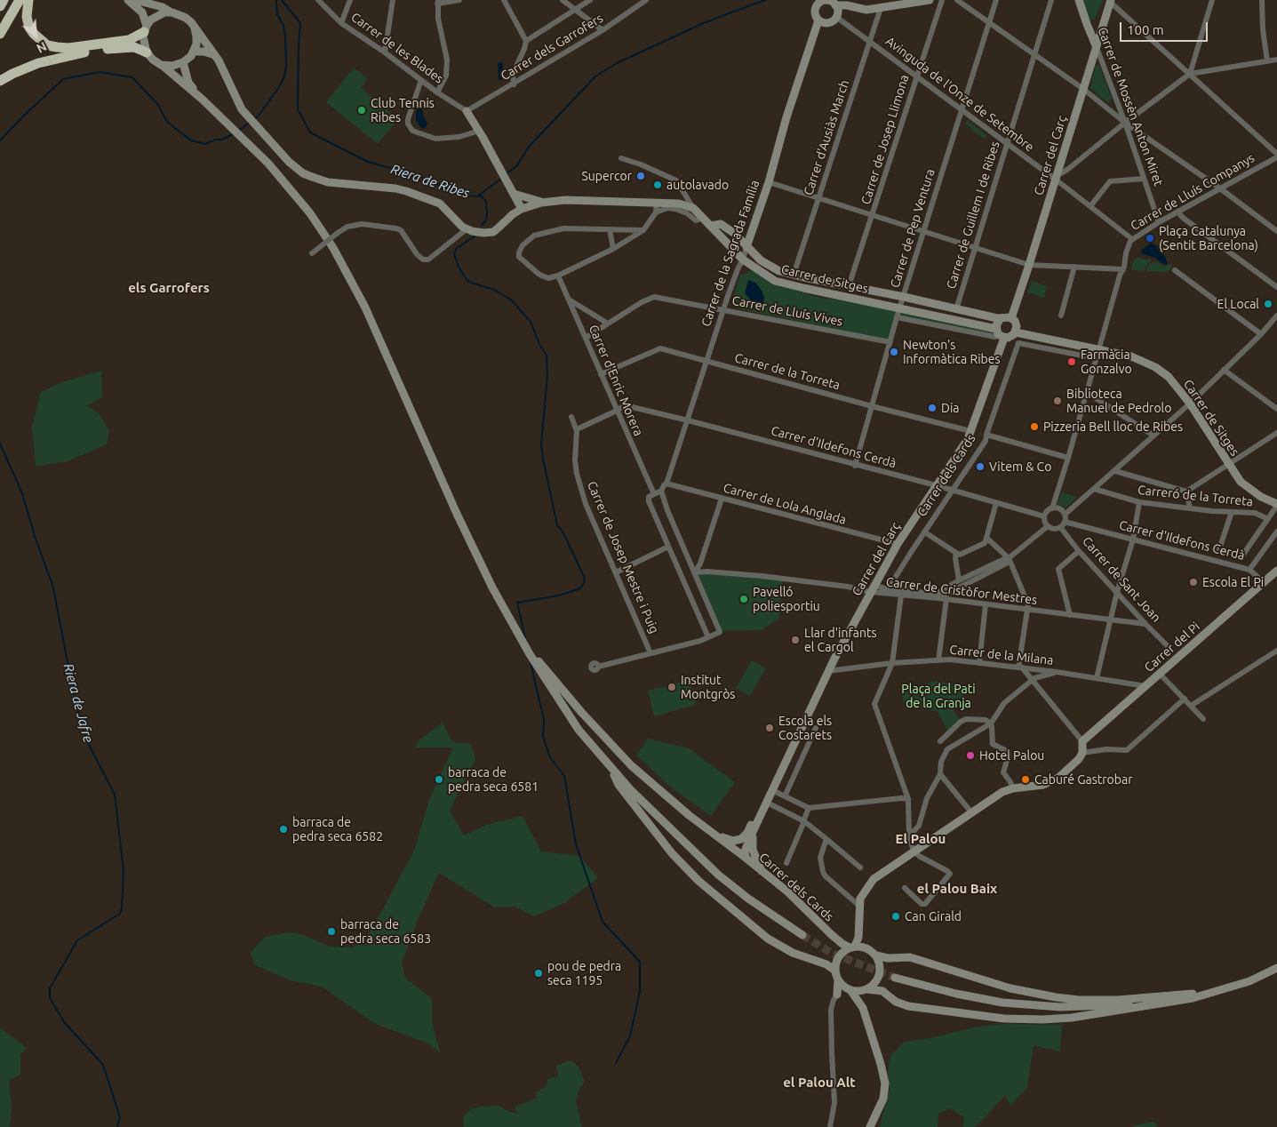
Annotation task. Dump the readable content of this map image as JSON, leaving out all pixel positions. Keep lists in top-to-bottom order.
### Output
{
  "streets": {
    "street": [
      "Carrer dels Garrofers",
      "Carrer de les Blades",
      "Avinguda de l'Onze de Setembre",
      "Carrer de Mossèn Anton Miret",
      "Carrer d'Ausiàs March",
      "Carrer de Josep Llimona",
      "Carrer del Carç",
      "Carrer de Lluís Companys",
      "Carrer de Guillem I de Ribes",
      "Carrer de Pep Ventura",
      "Carrer de la Sagrada Família",
      "Carrer de Sitges",
      "Carrer de Lluís Vives",
      "Carrer de la Torreta",
      "Carrer d'Enric Morera",
      "Carrer d'Ildefons Cerdà",
      "Carrer dels Cards",
      "Carreró de la Torreta",
      "Carrer de Lola Anglada",
      "Carrer de Josep Mestre i Puig",
      "Carrer de Sant Joan",
      "Carrer de Cristòfor Mestres",
      "Carrer del Pi",
      "Carrer de la Milana"
    ]
  },
  "crossings": [
    ["Carrer dels Garrofers", "Carrer de les Blades"],
    ["Avinguda de l'Onze de Setembre", "Carrer d'Ausiàs March"],
    ["Avinguda de l'Onze de Setembre", "Carrer de Josep Llimona"],
    ["Avinguda de l'Onze de Setembre", "Carrer del Carç"],
    ["Avinguda de l'Onze de Setembre", "Carrer de Lluís Companys"],
    ["Avinguda de l'Onze de Setembre", "Carrer de Guillem I de Ribes"],
    ["Avinguda de l'Onze de Setembre", "Carrer de Pep Ventura"],
    ["Avinguda de l'Onze de Setembre", "Carrer de la Sagrada Família"],
    ["Carrer de Mossèn Anton Miret", "Carrer del Carç"],
    ["Carrer de Mossèn Anton Miret", "Carrer de Lluís Companys"],
    ["Carrer del Carç", "Carrer de Sitges"],
    ["Carrer del Carç", "Carrer de la Torreta"],
    ["Carrer del Carç", "Carrer d'Ildefons Cerdà"],
    ["Carrer del Carç", "Carrer dels Cards"],
    ["Carrer del Carç", "Carrer de Lola Anglada"],
    ["Carrer del Carç", "Carrer de Cristòfor Mestres"],
    ["Carrer del Carç", "Carrer de la Milana"],
    ["Carrer de Lluís Companys", "Carrer de Sitges"],
    ["Carrer de Lluís Companys", "Carrer d'Ildefons Cerdà"],
    ["Carrer de Lluís Companys", "Carrer de Sant Joan"],
    ["Carrer de Pep Ventura", "Carrer de Sitges"],
    ["Carrer de Pep Ventura", "Carrer de Lluís Vives"],
    ["Carrer de Pep Ventura", "Carrer de la Torreta"],
    ["Carrer de Pep Ventura", "Carrer d'Ildefons Cerdà"],
    ["Carrer de la Sagrada Família", "Carrer de Sitges"],
    ["Carrer de la Sagrada Família", "Carrer de Lluís Vives"],
    ["Carrer de la Sagrada Família", "Carrer de la Torreta"],
    ["Carrer de la Sagrada Família", "Carrer d'Ildefons Cerdà"],
    ["Carrer de la Sagrada Família", "Carrer de Lola Anglada"],
    ["Carrer de Sitges", "Carrer dels Cards"],
    ["Carrer de Lluís Vives", "Carrer d'Enric Morera"],
    ["Carrer de la Torreta", "Carrer d'Enric Morera"],
    ["Carrer d'Enric Morera", "Carrer d'Ildefons Cerdà"],
    ["Carrer d'Ildefons Cerdà", "Carrer dels Cards"],
    ["Carrer d'Ildefons Cerdà", "Carrer de Josep Mestre i Puig"],
    ["Carrer d'Ildefons Cerdà", "Carrer de Sant Joan"],
    ["Carrer d'Ildefons Cerdà", "Carrer del Pi"],
    ["Carrer de Sant Joan", "Carrer de Cristòfor Mestres"],
    ["Carrer del Pi", "Carrer de la Milana"]
  ],
  "districts": [
    "els Garrofers",
    "El Palou",
    "el Palou Baix",
    "el Palou Alt"
  ],
  "water": ["Riera de Ribes", "Riera de Jafre"],
  "parks": ["Plaça del Pati de la Granja"],
  "places": [
    "Club Tennis Ribes",
    "Supercor",
    "autolavado",
    "Plaça Catalunya (Sentit Barcelona)",
    "El Local",
    "Newton's Informàtica Ribes",
    "Farmàcia Gonzalvo",
    "Biblioteca Manuel de Pedrolo",
    "Dia",
    "Pizzeria Bell lloc de Ribes",
    "Vitem & Co",
    "Escola El Pi",
    "Pavelló poliesportiu",
    "Llar d'infants el Cargol",
    "Institut Montgròs",
    "Escola els Costarets",
    "Hotel Palou",
    "barraca de pedra seca 6581",
    "Caburé Gastrobar",
    "barraca de pedra seca 6582",
    "Can Girald",
    "barraca de pedra seca 6583",
    "pou de pedra seca 1195"
  ],
  "scale_bar": "100 m",
  "north": "bottom right"
}
